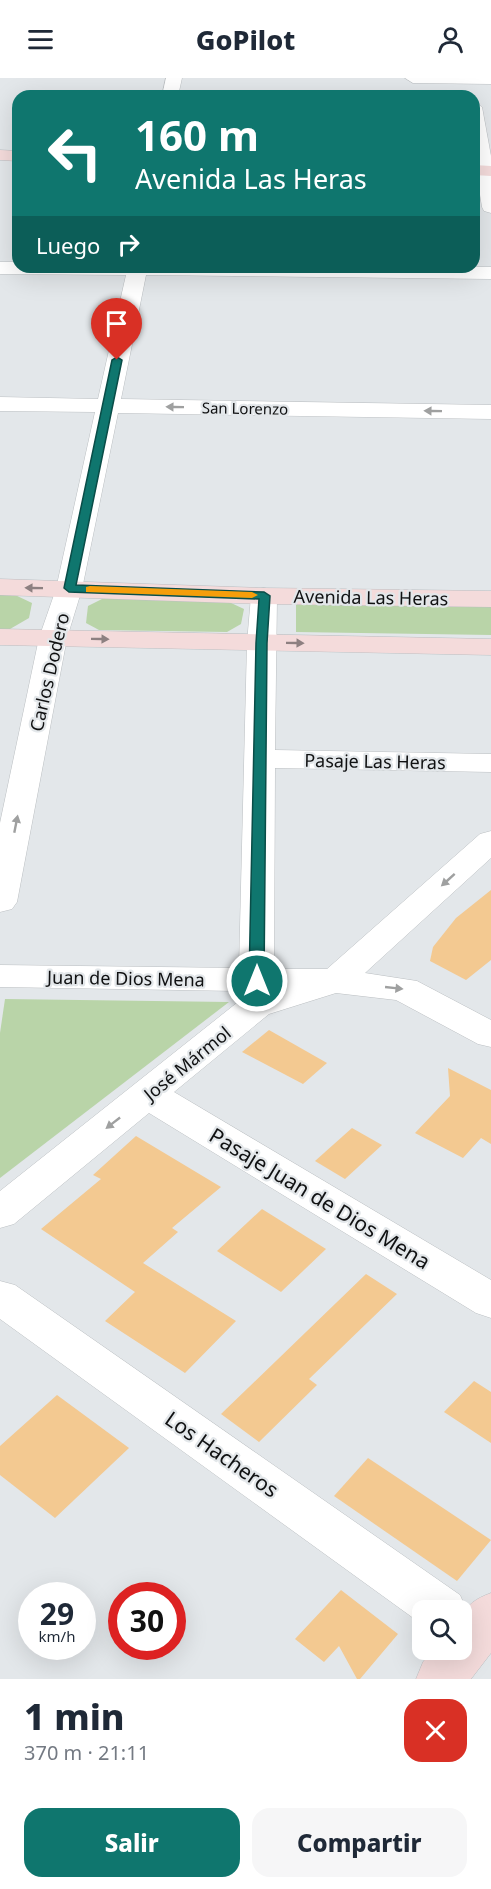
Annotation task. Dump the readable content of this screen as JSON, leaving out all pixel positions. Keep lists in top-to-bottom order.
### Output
{
  "streets": {
    "main road": ["Avenida Las Heras"],
    "street": [
      "San Lorenzo",
      "Carlos Dodero",
      "Pasaje Las Heras",
      "Juan de Dios Mena",
      "José Mármol",
      "Pasaje Juan de Dios Mena",
      "Los Hacheros"
    ]
  },
  "crossings": [
    ["San Lorenzo", "Carlos Dodero"],
    ["Avenida Las Heras", "Carlos Dodero"],
    ["Juan de Dios Mena", "José Mármol"],
    ["José Mármol", "Pasaje Juan de Dios Mena"]
  ],
  "one_way": ["San Lorenzo", "José Mármol"],
  "page": {
    "header": "GoPilot",
    "turn": ["160 m", "Avenida Las Heras"],
    "then": "Luego",
    "speed": "29 km/h",
    "limit": "30",
    "heading": ["1 min", "370 m · 21:11"],
    "buttons": ["Salir", "Compartir"]
  }
}
